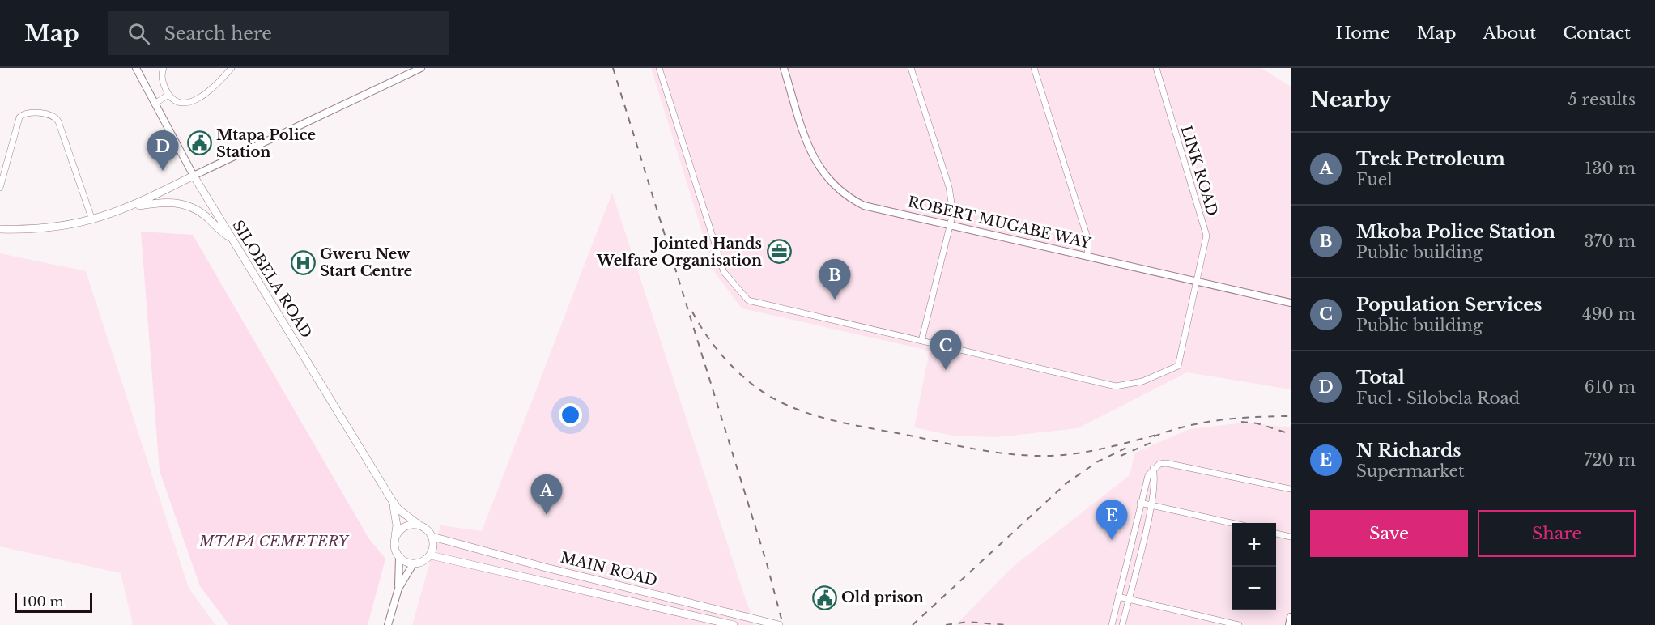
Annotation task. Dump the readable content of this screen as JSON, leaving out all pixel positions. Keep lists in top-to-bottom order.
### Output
{
  "streets": {
    "main road": ["SILOBELA ROAD", "MAIN ROAD"],
    "street": ["LINK ROAD", "ROBERT MUGABE WAY"]
  },
  "crossings": [
    ["LINK ROAD", "ROBERT MUGABE WAY"],
    ["SILOBELA ROAD", "MAIN ROAD"]
  ],
  "parks": ["MTAPA CEMETERY"],
  "places": {
    "public building": ["Mtapa Police Station", "Old prison"],
    "office": ["Jointed Hands Welfare Organisation"],
    "hospital": ["Gweru New Start Centre"]
  },
  "scale_bar": "100 m",
  "page": {
    "header": "Map",
    "search": "Search here",
    "nav": [
      "Home",
      "Map",
      "About",
      "Contact"
    ],
    "heading": ["Nearby", "5 results"],
    "pins": [
      "D",
      "B",
      "C",
      "A",
      "E"
    ],
    "list": [
      {
        "mark": "A",
        "name": "Trek Petroleum",
        "note": "Fuel",
        "value": "130 m"
      },
      {
        "mark": "B",
        "name": "Mkoba Police Station",
        "note": "Public building",
        "value": "370 m"
      },
      {
        "mark": "C",
        "name": "Population Services",
        "note": "Public building",
        "value": "490 m"
      },
      {
        "mark": "D",
        "name": "Total",
        "note": "Fuel · Silobela Road",
        "value": "610 m"
      },
      {
        "mark": "E",
        "name": "N Richards",
        "note": "Supermarket",
        "value": "720 m"
      }
    ],
    "buttons": ["Save", "Share"],
    "map_buttons": ["+", "−"],
    "scale": "100 m"
  }
}
